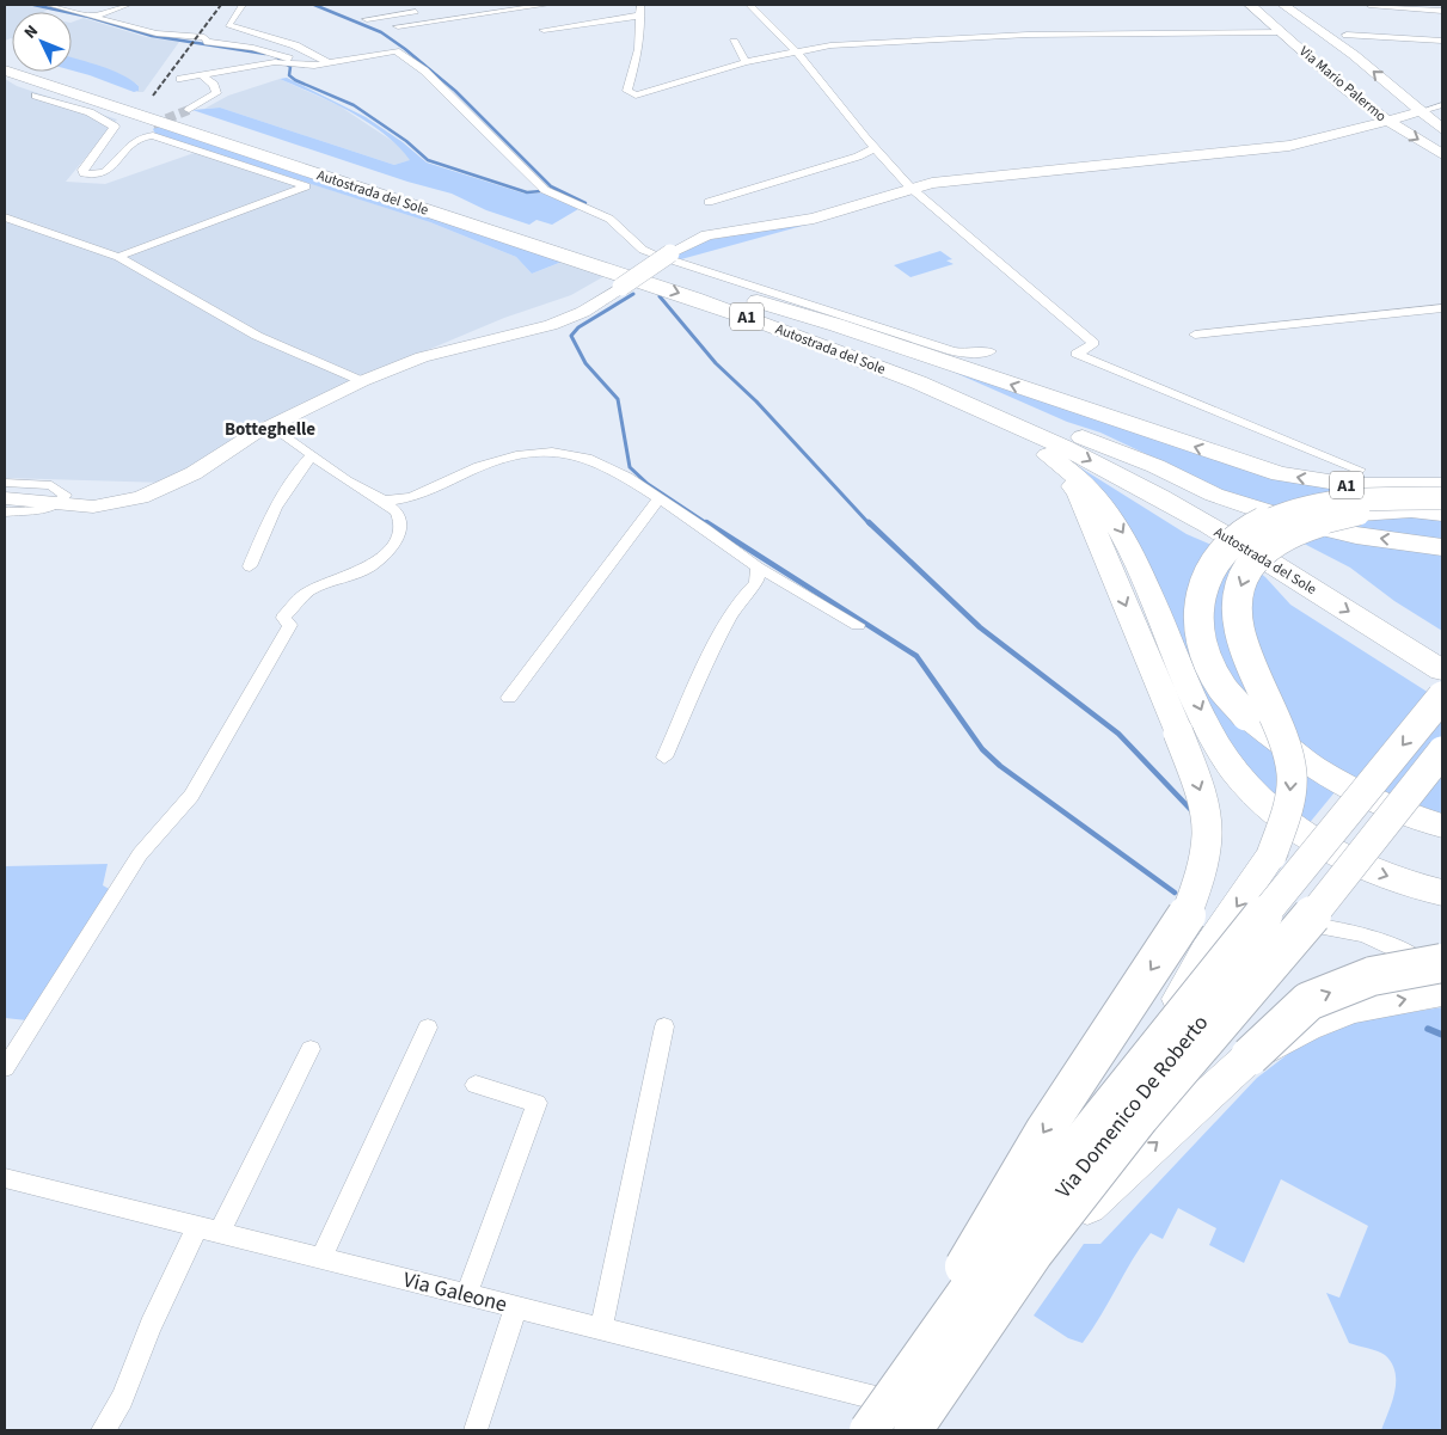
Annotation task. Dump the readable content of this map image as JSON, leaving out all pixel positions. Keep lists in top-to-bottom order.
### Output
{
  "streets": {
    "highway": ["Autostrada del Sole", "A1"],
    "street": ["Via Mario Palermo", "Via Domenico De Roberto", "Via Galeone"]
  },
  "crossings": [
    ["Autostrada del Sole", "A1"],
    ["Via Domenico De Roberto", "Via Galeone"]
  ],
  "districts": ["Botteghelle"],
  "north": "top left"
}
